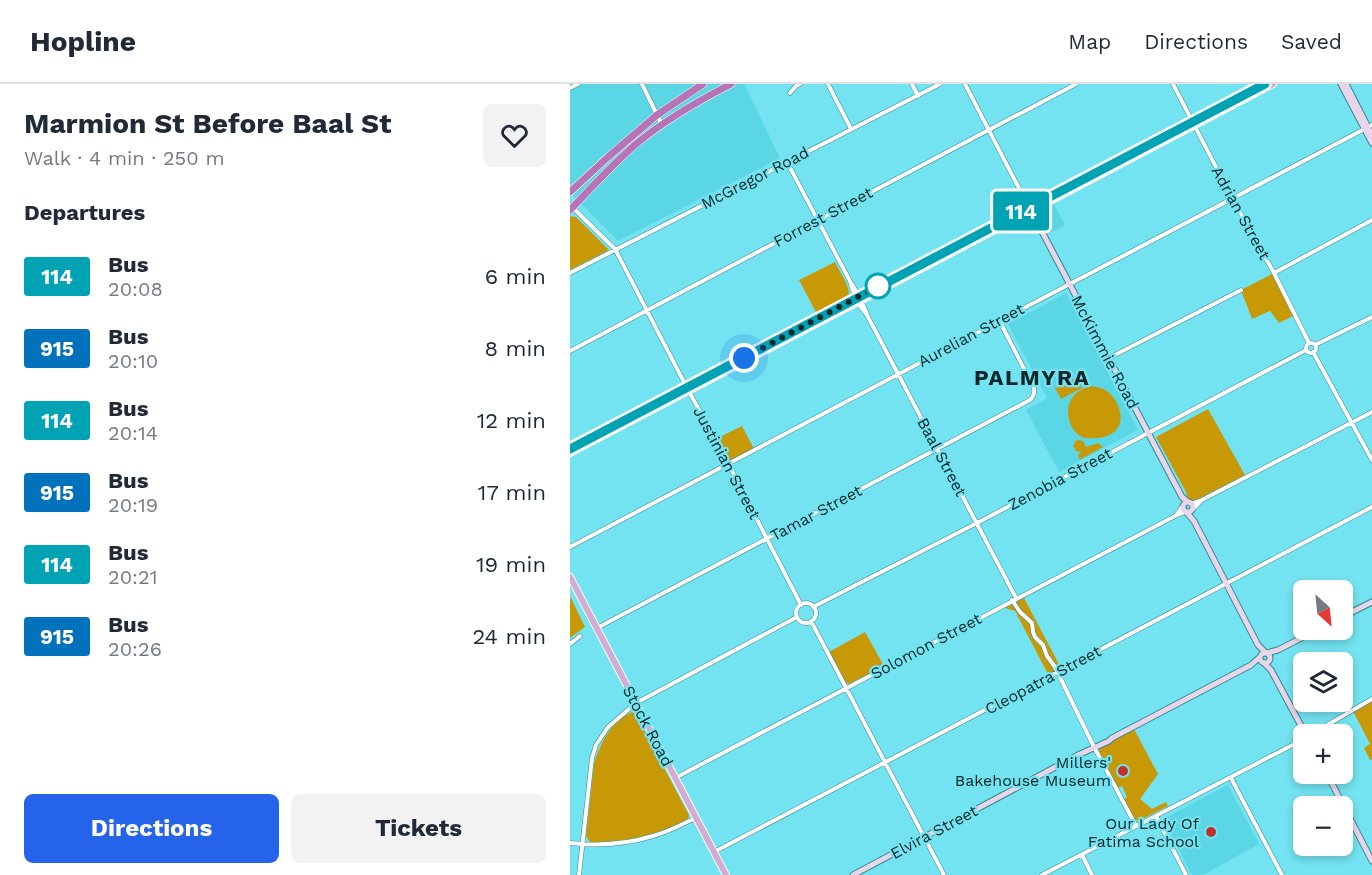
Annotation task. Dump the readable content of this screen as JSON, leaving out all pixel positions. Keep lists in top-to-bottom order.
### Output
{
  "streets": {
    "main road": ["McKimmie Road", "Stock Road", "Elvira Street"],
    "street": [
      "McGregor Road",
      "Adrian Street",
      "Forrest Street",
      "Aurelian Street",
      "Baal Street",
      "Justinian Street",
      "Zenobia Street",
      "Tamar Street",
      "Solomon Street",
      "Cleopatra Street"
    ]
  },
  "crossings": [
    ["McGregor Road", "Baal Street"],
    ["McGregor Road", "Justinian Street"],
    ["Adrian Street", "Aurelian Street"],
    ["Adrian Street", "Zenobia Street"],
    ["Forrest Street", "McKimmie Road"],
    ["Forrest Street", "Baal Street"],
    ["Forrest Street", "Justinian Street"],
    ["Aurelian Street", "McKimmie Road"],
    ["Aurelian Street", "Baal Street"],
    ["Aurelian Street", "Justinian Street"],
    ["Aurelian Street", "Tamar Street"],
    ["McKimmie Road", "Zenobia Street"],
    ["McKimmie Road", "Solomon Street"],
    ["Baal Street", "Zenobia Street"],
    ["Baal Street", "Tamar Street"],
    ["Baal Street", "Solomon Street"],
    ["Baal Street", "Cleopatra Street"],
    ["Baal Street", "Elvira Street"],
    ["Justinian Street", "Zenobia Street"],
    ["Justinian Street", "Tamar Street"],
    ["Tamar Street", "Stock Road"],
    ["Solomon Street", "Stock Road"],
    ["Cleopatra Street", "Stock Road"]
  ],
  "districts": ["PALMYRA"],
  "places": ["Millers' Bakehouse Museum", "Our Lady Of Fatima School"],
  "lines": ["bus line 114"],
  "north": "bottom right",
  "page": {
    "header": "Hopline",
    "nav": ["Map", "Directions", "Saved"],
    "heading": [
      ["Marmion St Before Baal St", "Walk · 4 min · 250 m"],
      "Departures"
    ],
    "on_map": "114",
    "list": [
      {
        "mark": "114",
        "name": "Bus",
        "note": "20:08",
        "value": "6 min"
      },
      {
        "mark": "915",
        "name": "Bus",
        "note": "20:10",
        "value": "8 min"
      },
      {
        "mark": "114",
        "name": "Bus",
        "note": "20:14",
        "value": "12 min"
      },
      {
        "mark": "915",
        "name": "Bus",
        "note": "20:19",
        "value": "17 min"
      },
      {
        "mark": "114",
        "name": "Bus",
        "note": "20:21",
        "value": "19 min"
      },
      {
        "mark": "915",
        "name": "Bus",
        "note": "20:26",
        "value": "24 min"
      }
    ],
    "map_buttons": ["+", "−"],
    "buttons": ["Directions", "Tickets"]
  }
}
